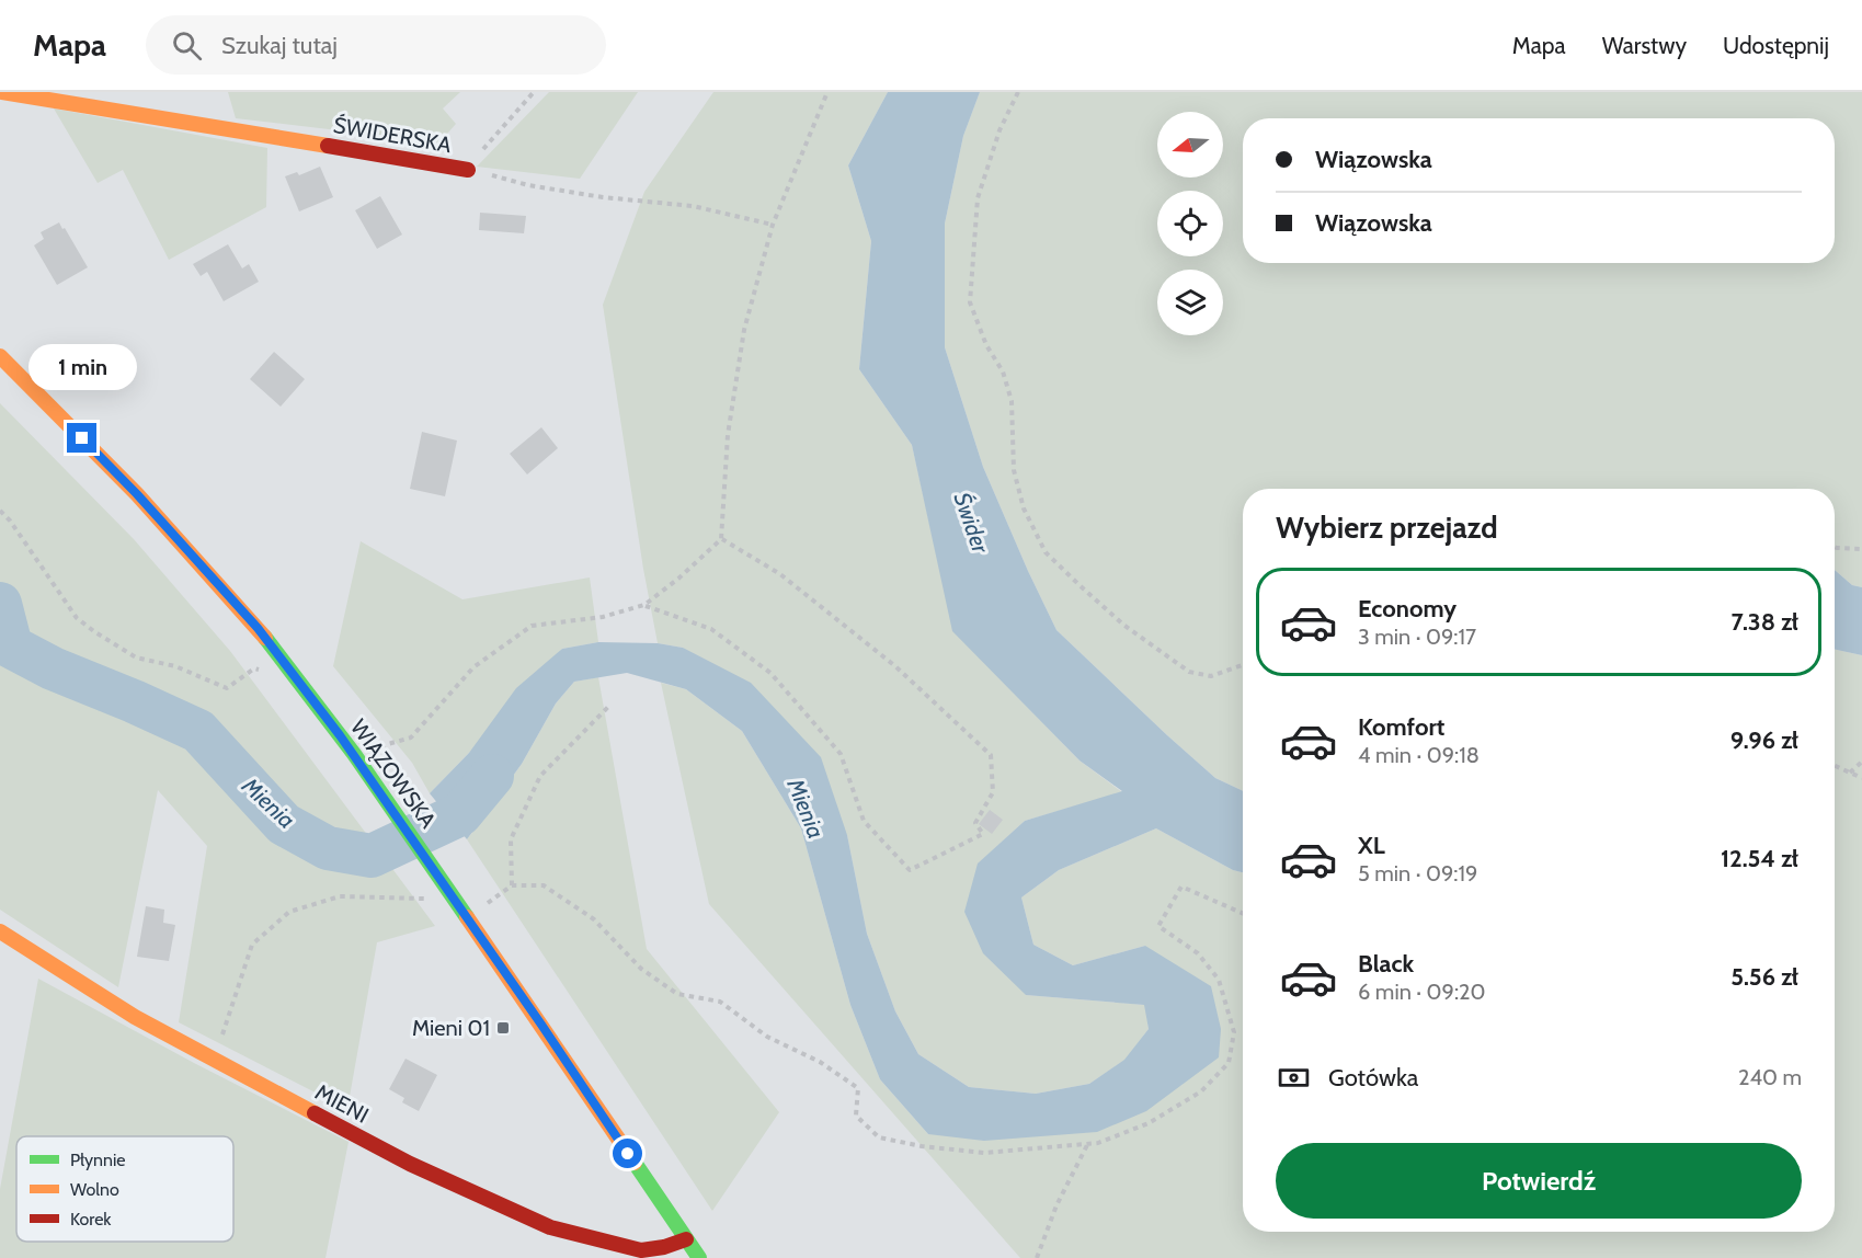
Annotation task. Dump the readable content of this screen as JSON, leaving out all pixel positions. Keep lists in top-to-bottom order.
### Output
{
  "streets": {
    "street": ["ŚWIDERSKA", "WIĄZOWSKA", "MIENI"]
  },
  "crossings": [
    ["WIĄZOWSKA", "MIENI"]
  ],
  "water": ["Świder", "Mienia"],
  "places": {
    "transit": ["Mieni 01"]
  },
  "legend": ["Płynnie", "Wolno", "Korek"],
  "north": "left",
  "page": {
    "header": "Mapa",
    "search": "Szukaj tutaj",
    "nav": ["Mapa", "Warstwy", "Udostępnij"],
    "banner": ["Wiązowska", "Wiązowska"],
    "bubble": "1 min",
    "heading": "Wybierz przejazd",
    "list": [
      {
        "name": "Economy",
        "note": "3 min · 09:17",
        "value": "7.38 zł"
      },
      {
        "name": "Komfort",
        "note": "4 min · 09:18",
        "value": "9.96 zł"
      },
      {
        "name": "XL",
        "note": "5 min · 09:19",
        "value": "12.54 zł"
      },
      {
        "name": "Black",
        "note": "6 min · 09:20",
        "value": "5.56 zł"
      }
    ],
    "pay": ["Gotówka", "240 m"],
    "buttons": "Potwierdź"
  }
}
